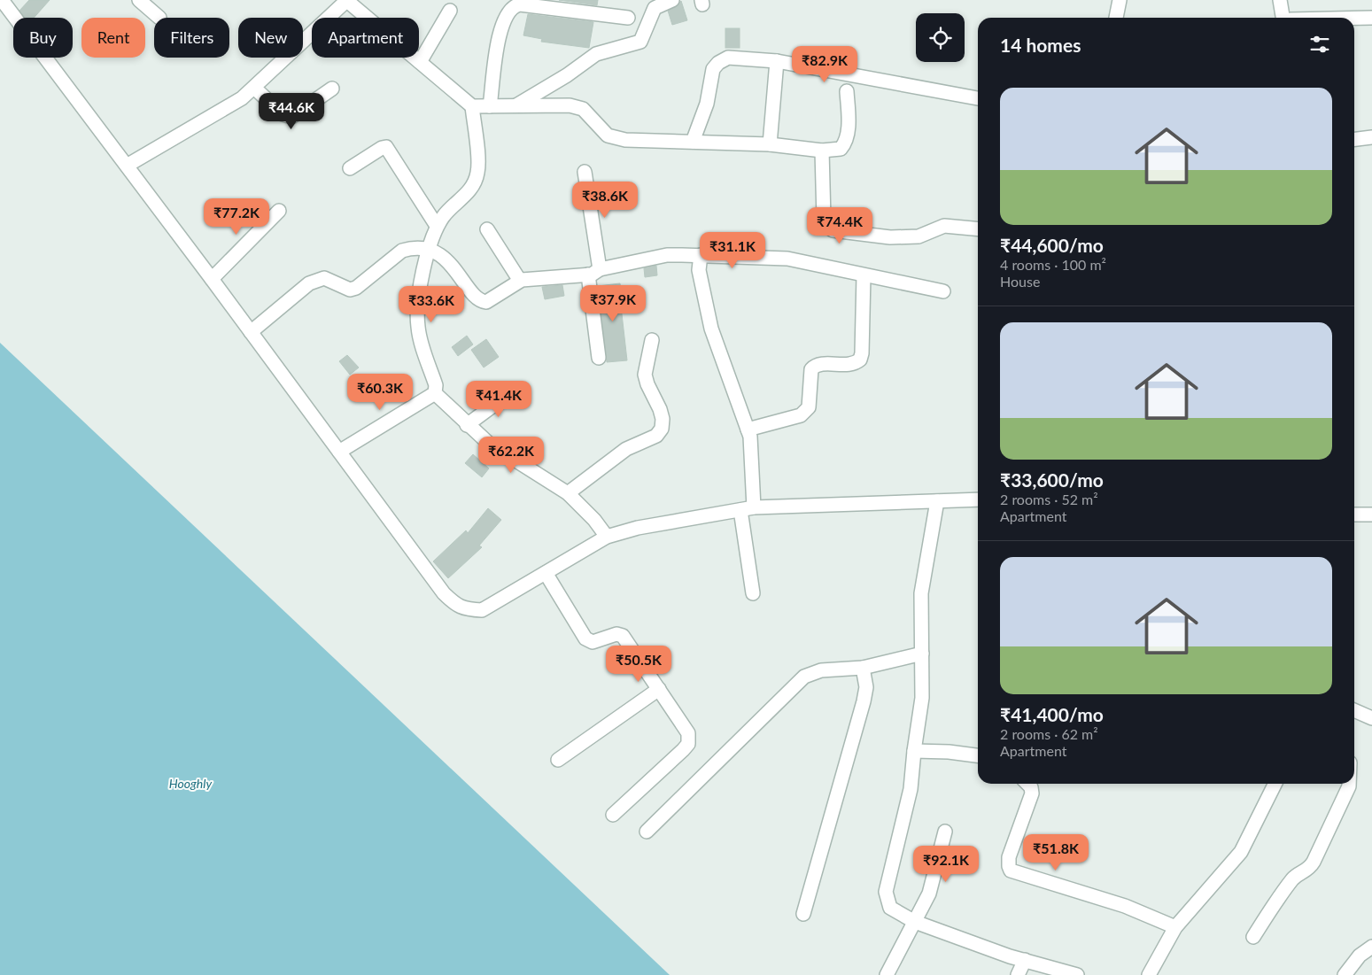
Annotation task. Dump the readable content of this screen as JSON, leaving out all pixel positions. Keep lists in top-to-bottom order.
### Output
{
  "water": ["Hooghly"],
  "page": {
    "chip": [
      "Buy",
      "Rent",
      "Filters",
      "New",
      "Apartment"
    ],
    "heading": "14 homes",
    "price": [
      "₹82.9K",
      "₹44.6K",
      "₹38.6K",
      "₹77.2K",
      "₹74.4K",
      "₹31.1K",
      "₹37.9K",
      "₹33.6K",
      "₹60.3K",
      "₹41.4K",
      "₹62.2K",
      "₹50.5K",
      "₹51.8K",
      "₹92.1K"
    ],
    "list": [
      {
        "name": "₹44,600/mo",
        "note": "4 rooms · 100 m² · House"
      },
      {
        "name": "₹33,600/mo",
        "note": "2 rooms · 52 m² · Apartment"
      },
      {
        "name": "₹41,400/mo",
        "note": "2 rooms · 62 m² · Apartment"
      }
    ]
  }
}
